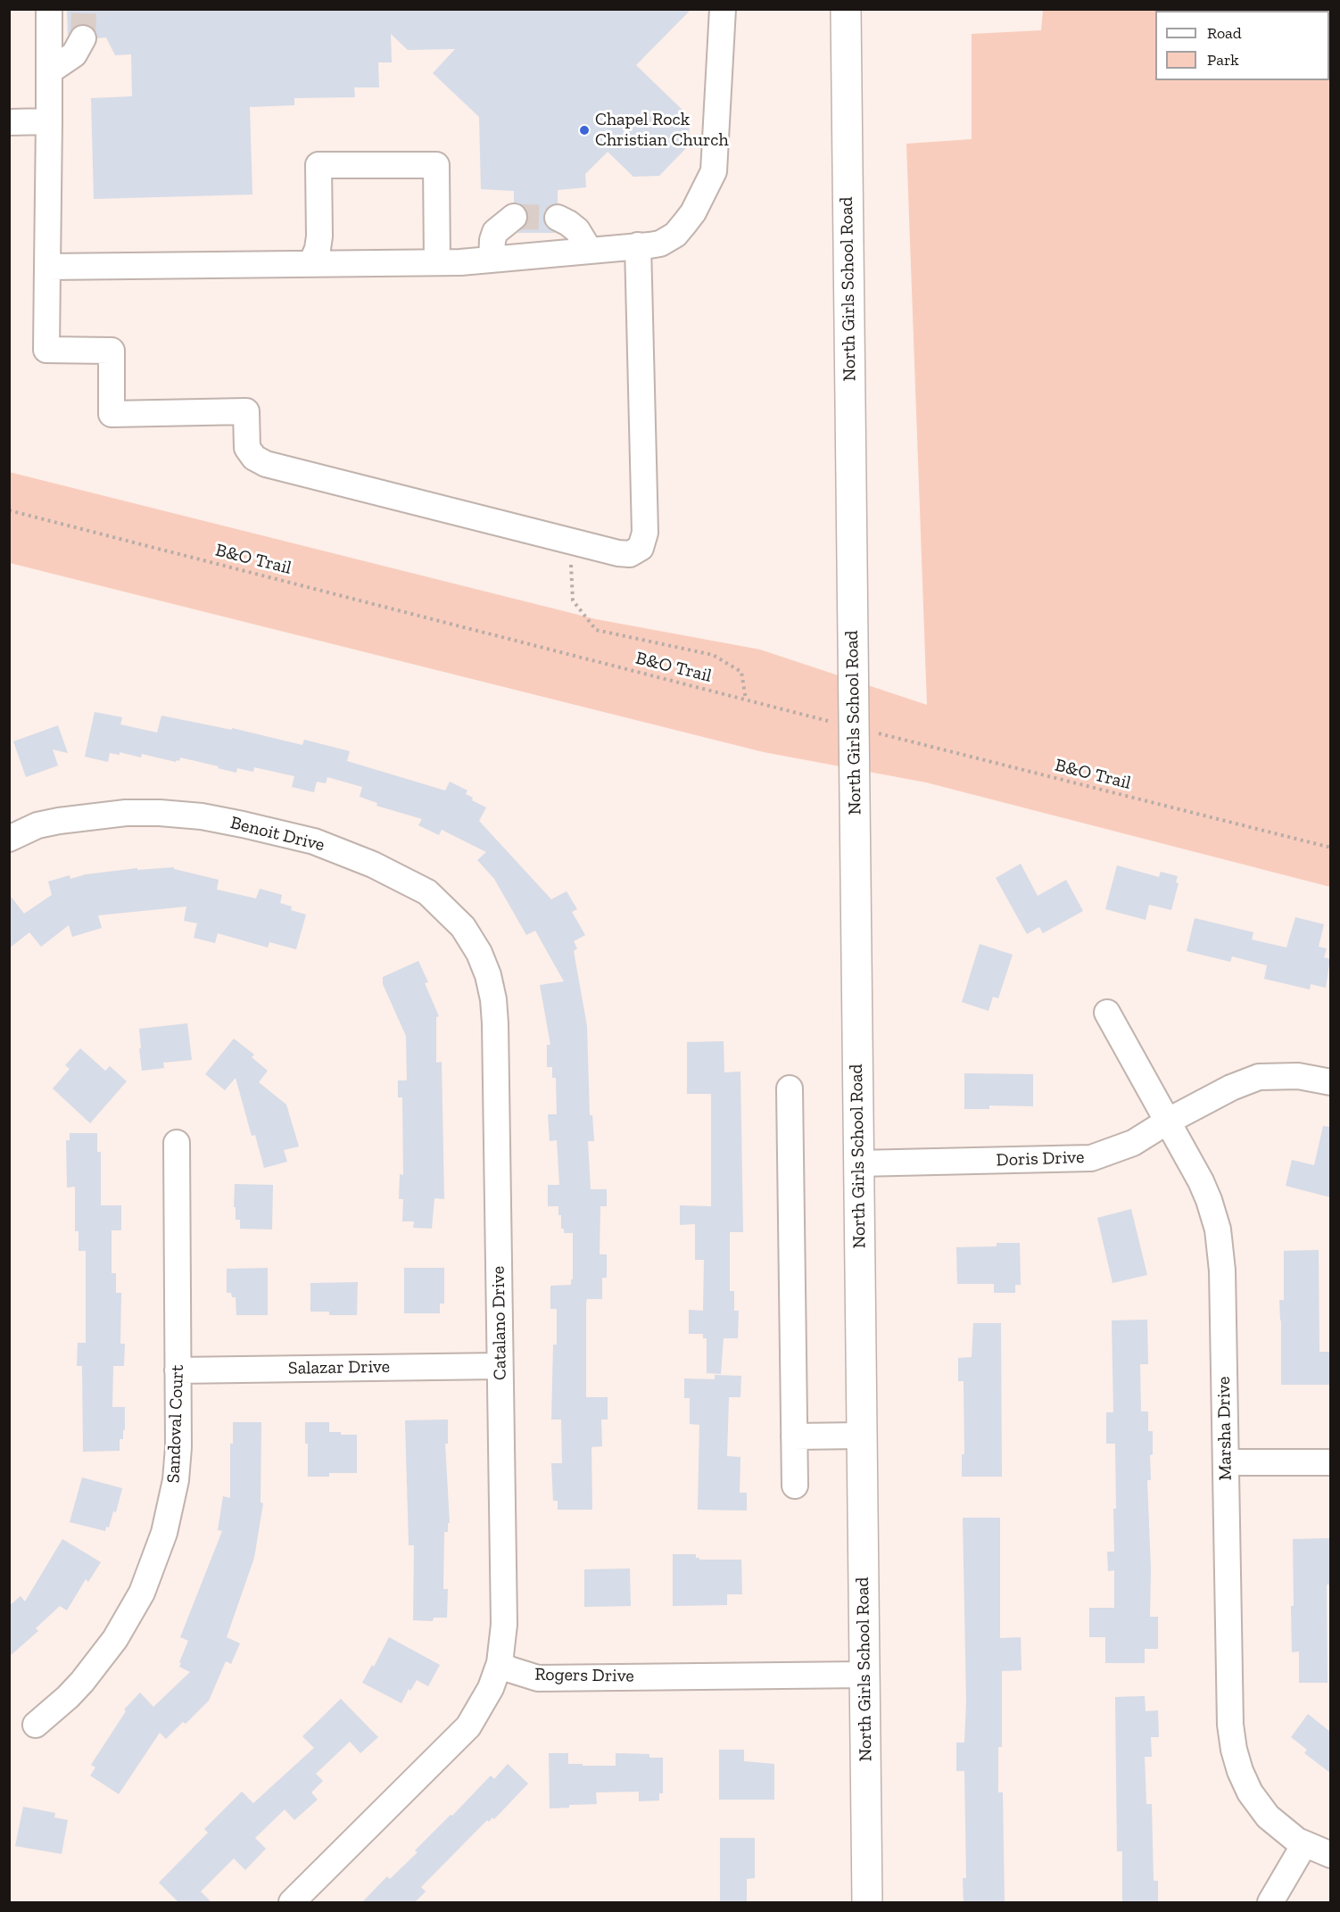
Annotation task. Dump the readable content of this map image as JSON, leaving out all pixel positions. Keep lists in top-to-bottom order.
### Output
{
  "streets": {
    "main road": ["North Girls School Road"],
    "street": [
      "Benoit Drive",
      "Doris Drive",
      "Catalano Drive",
      "Salazar Drive",
      "Sandoval Court",
      "Marsha Drive",
      "Rogers Drive"
    ],
    "path": ["B&O Trail"]
  },
  "crossings": [
    ["North Girls School Road", "B&O Trail"],
    ["North Girls School Road", "Doris Drive"],
    ["North Girls School Road", "Rogers Drive"],
    ["Benoit Drive", "Catalano Drive"],
    ["Doris Drive", "Marsha Drive"],
    ["Catalano Drive", "Salazar Drive"],
    ["Catalano Drive", "Rogers Drive"],
    ["Salazar Drive", "Sandoval Court"]
  ],
  "places": ["Chapel Rock Christian Church"],
  "legend": ["Road", "Park"]
}
